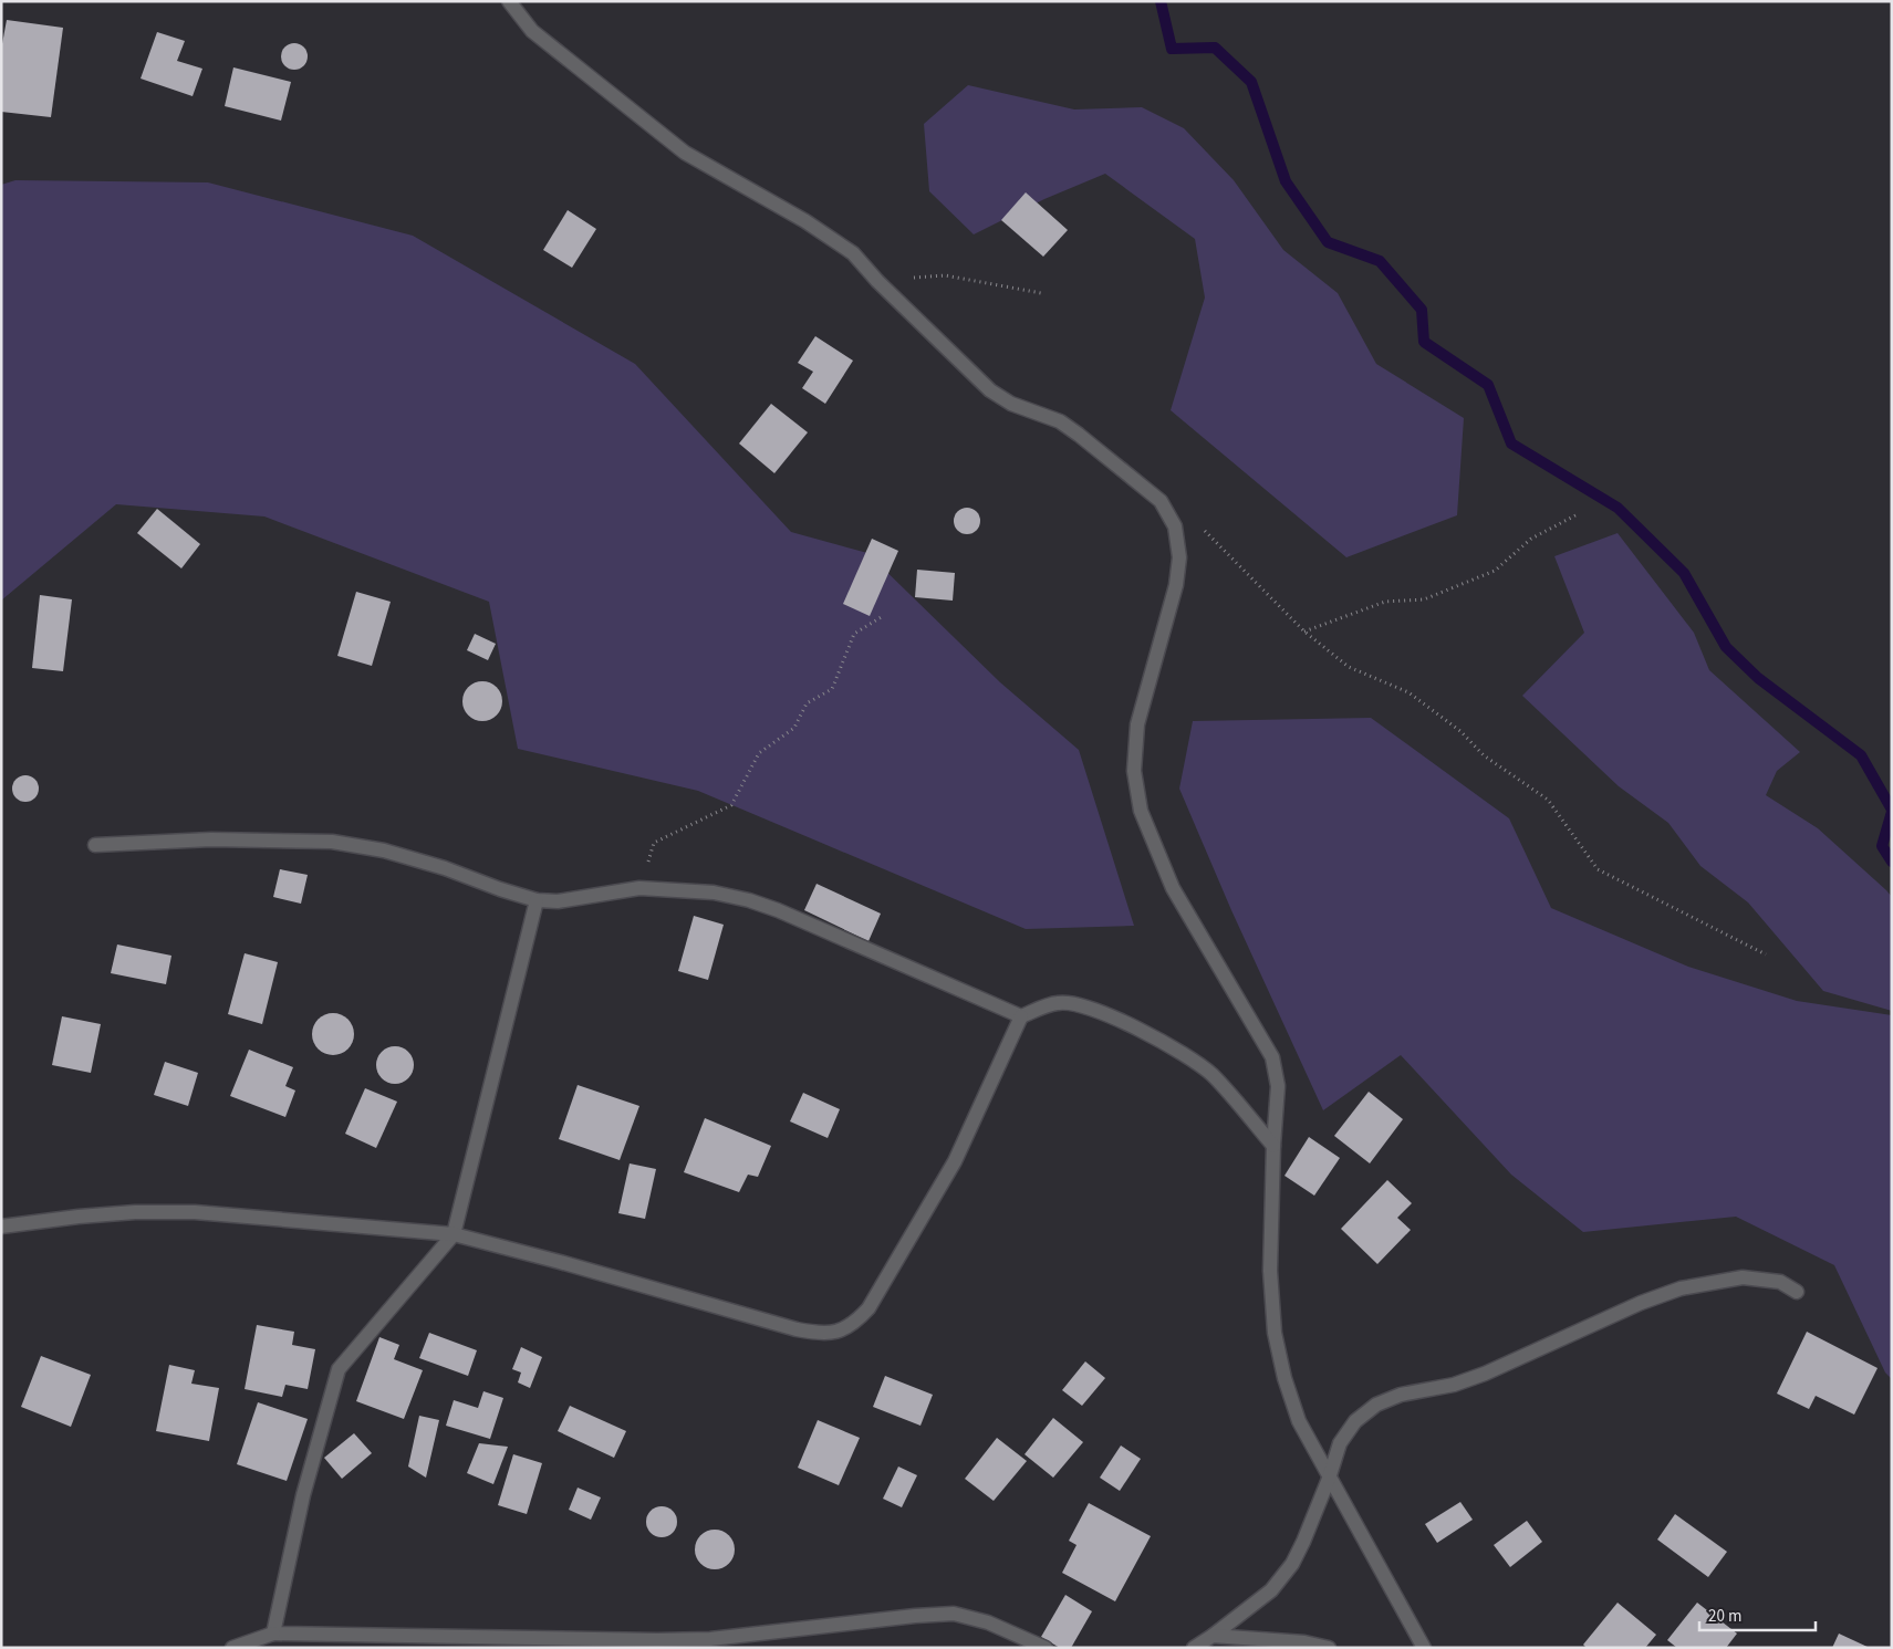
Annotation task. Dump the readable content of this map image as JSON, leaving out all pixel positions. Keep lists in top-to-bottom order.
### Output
{
  "scale_bar": "20 m"
}
